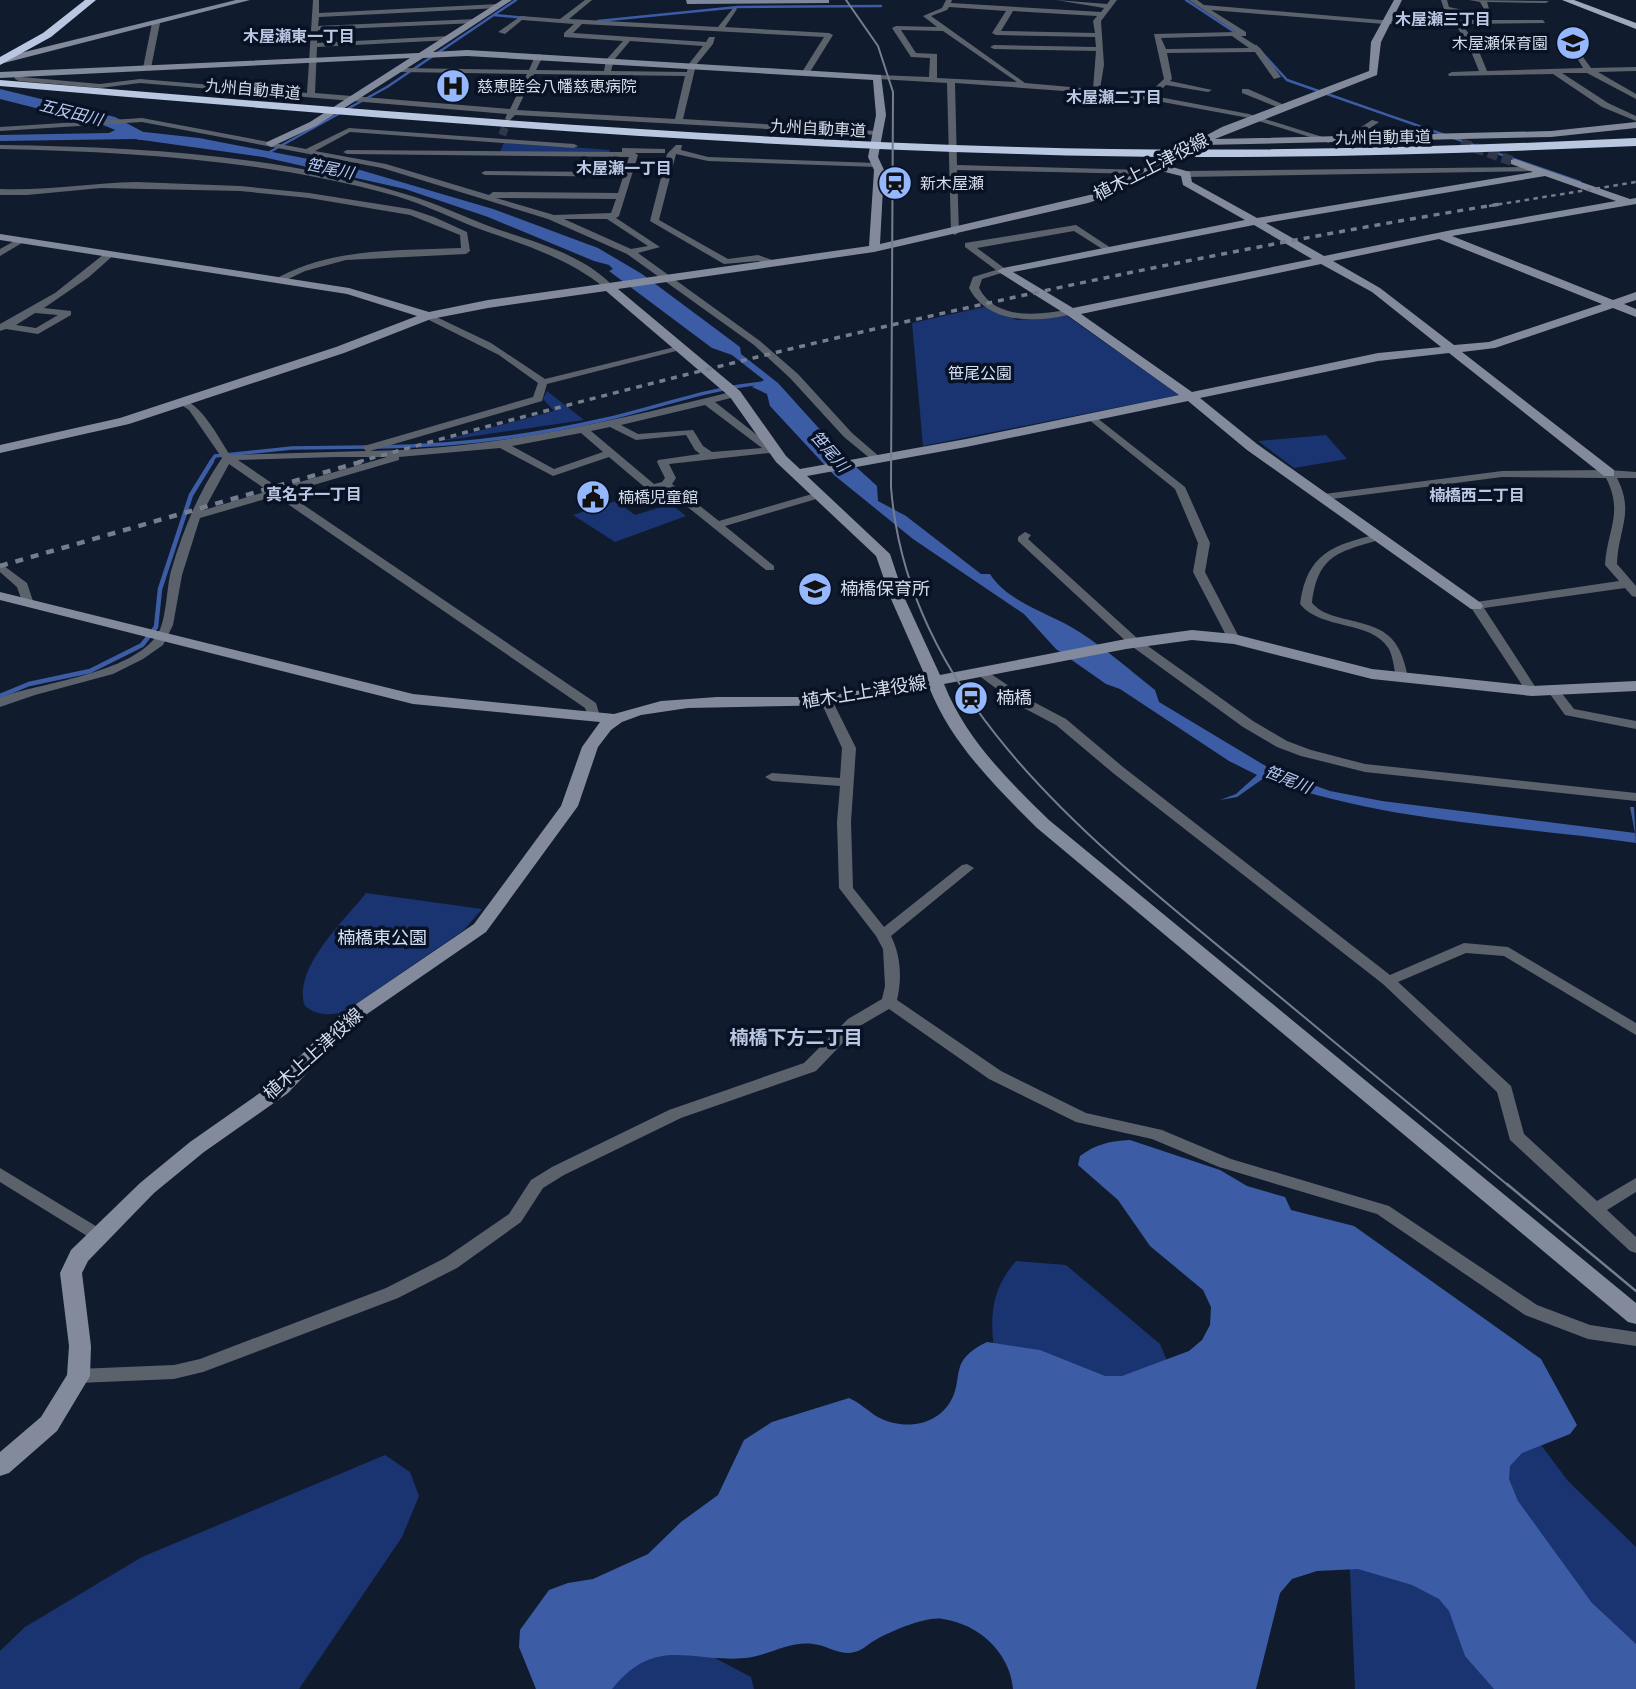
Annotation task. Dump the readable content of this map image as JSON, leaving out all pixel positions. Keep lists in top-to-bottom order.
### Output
{
  "streets": {
    "highway": ["九州自動車道"],
    "street": ["植木上上津役線"]
  },
  "districts": [
    "木屋瀬三丁目",
    "木屋瀬東一丁目",
    "木屋瀬二丁目",
    "木屋瀬一丁目",
    "真名子一丁目",
    "楠橋西二丁目",
    "楠橋下方二丁目"
  ],
  "water": ["五反田川", "笹尾川"],
  "parks": ["笹尾公園", "楠橋東公園"],
  "places": {
    "school or university": ["木屋瀬保育園", "楠橋保育所"],
    "hospital": ["慈恵睦会八幡慈恵病院"],
    "station": ["新木屋瀬", "楠橋"],
    "public building": ["楠橋児童館"]
  }
}
